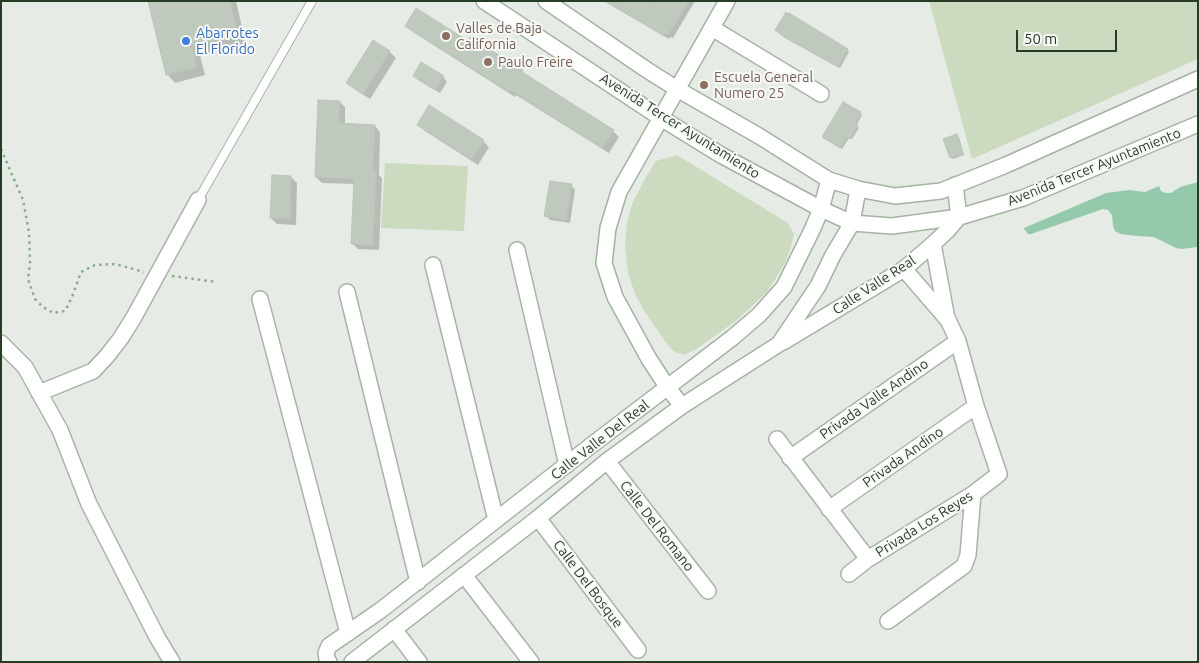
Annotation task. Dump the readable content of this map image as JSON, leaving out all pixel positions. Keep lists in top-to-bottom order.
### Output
{
  "streets": {
    "street": [
      "Avenida Tercer Ayuntamiento",
      "Calle Valle Real",
      "Privada Valle Andino",
      "Calle Valle Del Real",
      "Privada Andino",
      "Privada Los Reyes",
      "Calle Del Romano",
      "Calle Del Bosque"
    ]
  },
  "crossings": [
    ["Avenida Tercer Ayuntamiento", "Calle Valle Real"],
    ["Avenida Tercer Ayuntamiento", "Calle Valle Del Real"],
    ["Calle Valle Real", "Calle Valle Del Real"],
    ["Calle Valle Del Real", "Calle Del Romano"],
    ["Calle Valle Del Real", "Calle Del Bosque"],
    ["Privada Andino", "Privada Los Reyes"]
  ],
  "places": [
    "Valles de Baja California",
    "Abarrotes El Florido",
    "Paulo Freire",
    "Escuela General Numero 25"
  ],
  "scale_bar": "50 m"
}
